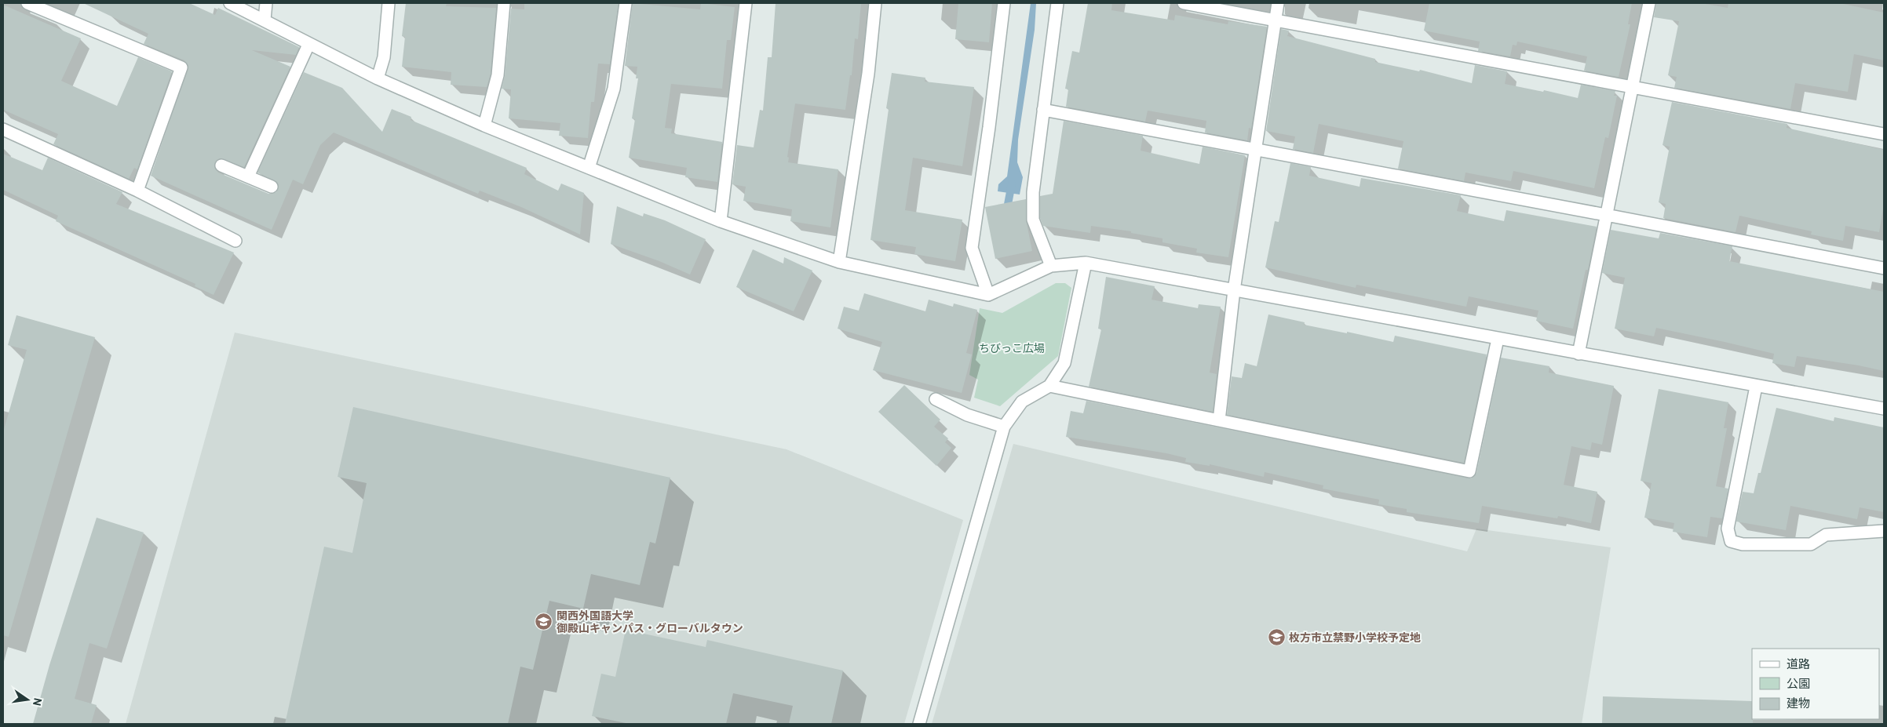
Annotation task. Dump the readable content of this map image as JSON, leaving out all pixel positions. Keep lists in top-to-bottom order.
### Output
{
  "parks": ["ちびっこ広場"],
  "places": {
    "school or university": ["関西外国語大学 御殿山キャンパス・グローバルタウン", "枚方市立禁野小学校予定地"]
  },
  "legend": ["道路", "公園", "建物"],
  "north": "right"
}
